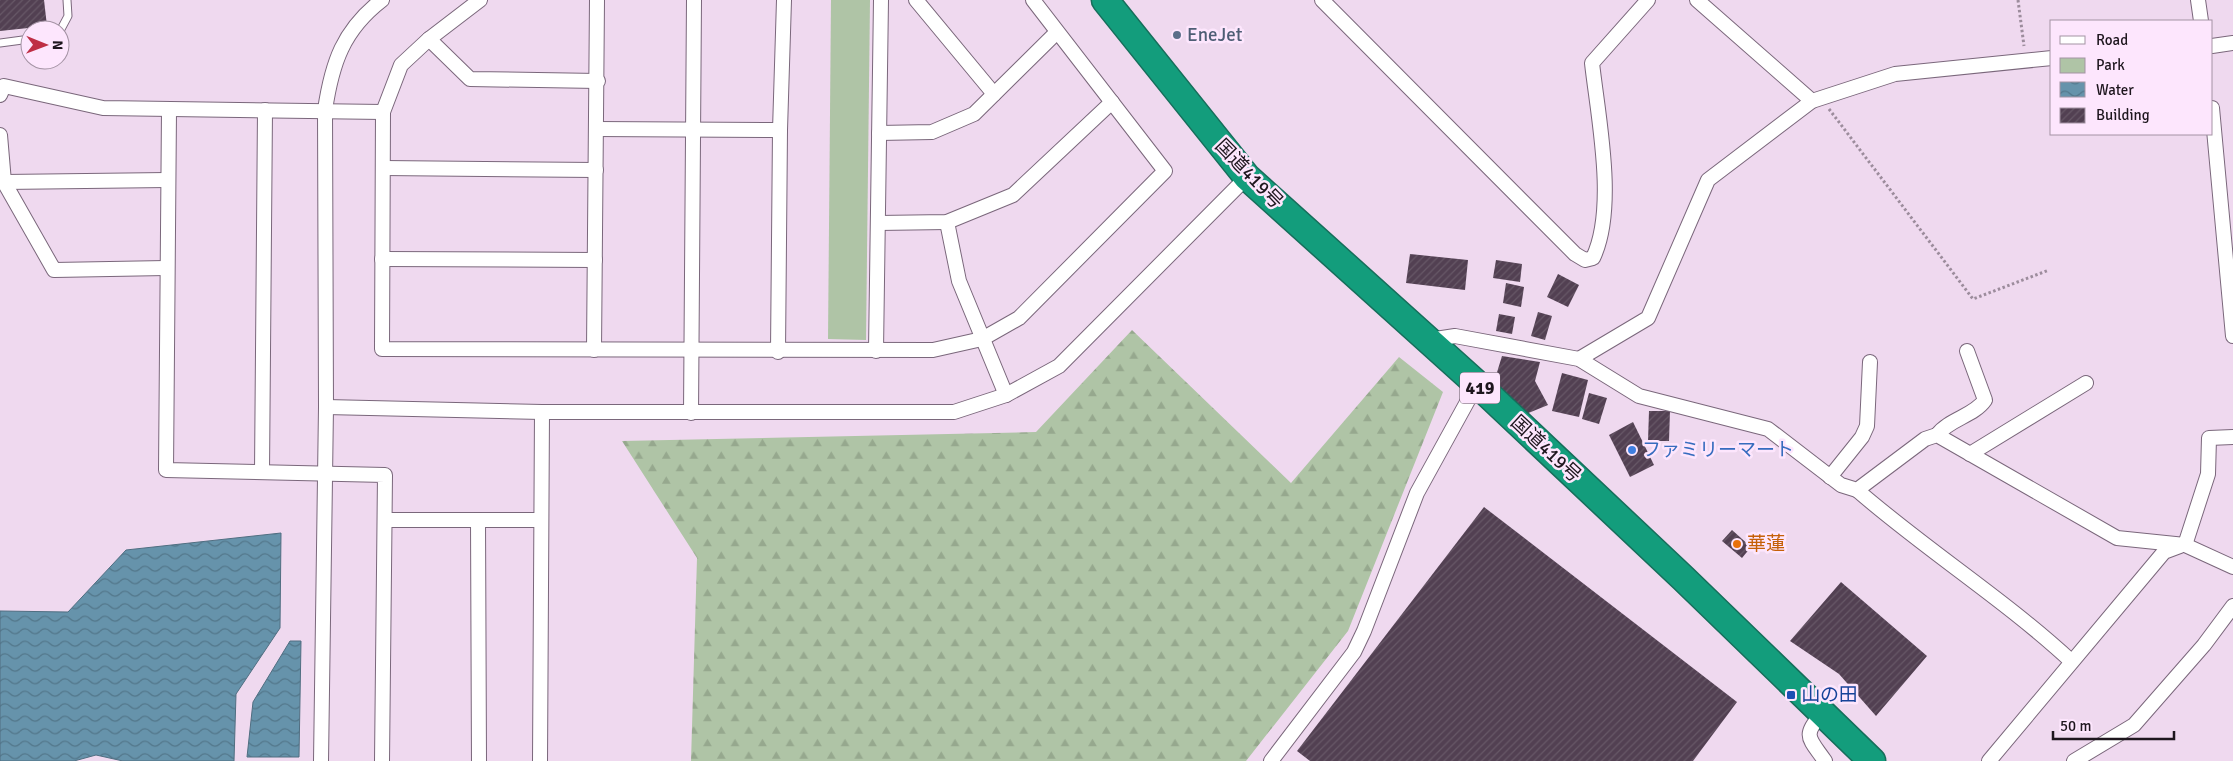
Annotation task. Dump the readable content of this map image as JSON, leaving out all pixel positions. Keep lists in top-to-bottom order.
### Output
{
  "streets": {
    "highway": ["国道419号", "419"]
  },
  "places": {
    "other": ["EneJet", "ファミリーマート", "華蓮"],
    "transit": ["山の田"]
  },
  "legend": [
    "Road",
    "Park",
    "Water",
    "Building"
  ],
  "scale_bar": "50 m",
  "north": "right"
}
